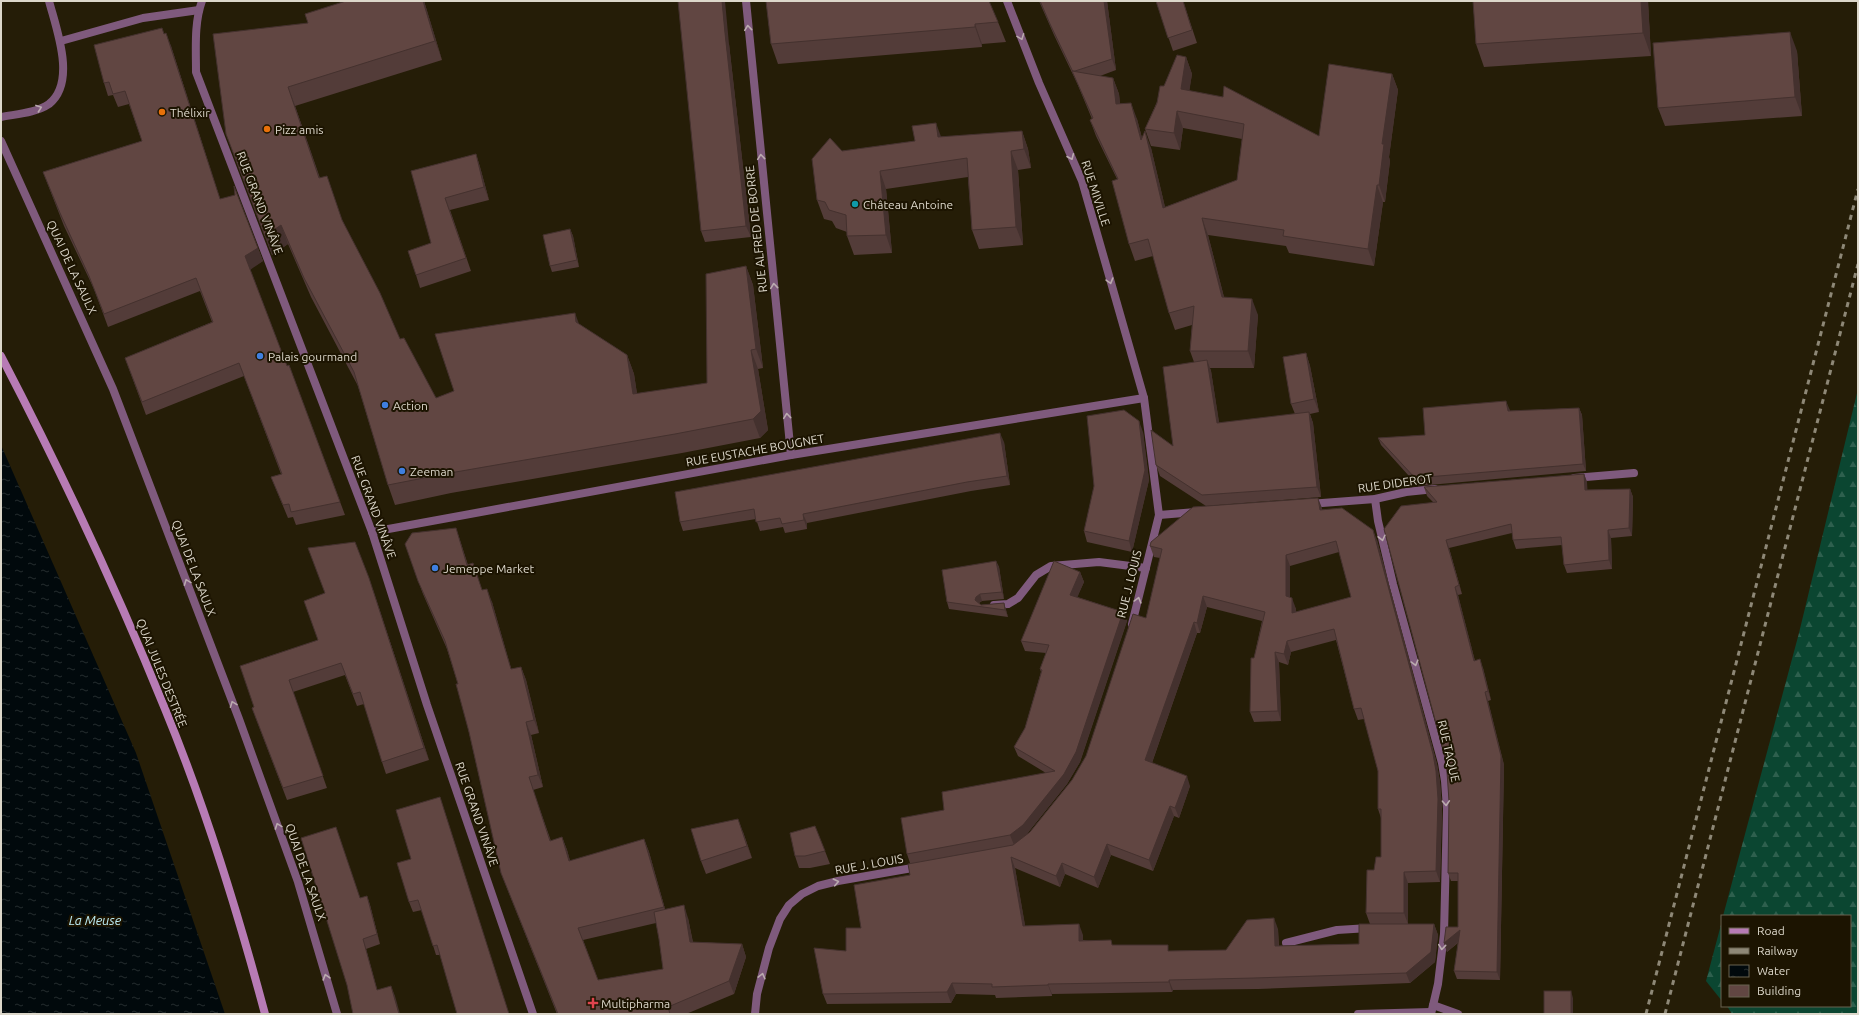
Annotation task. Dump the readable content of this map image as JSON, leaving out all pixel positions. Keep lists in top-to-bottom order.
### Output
{
  "streets": {
    "main road": ["QUAI JULES DESTRÉE"],
    "street": [
      "RUE MIVILLE",
      "RUE GRAND VINÂVE",
      "RUE ALFRED DE BORRE",
      "QUAI DE LA SAULX",
      "RUE EUSTACHE BOUGNET",
      "RUE DIDEROT",
      "RUE J. LOUIS",
      "RUE TAQUE"
    ]
  },
  "crossings": [
    ["RUE MIVILLE", "RUE EUSTACHE BOUGNET"],
    ["RUE MIVILLE", "RUE J. LOUIS"],
    ["RUE GRAND VINÂVE", "RUE EUSTACHE BOUGNET"],
    ["RUE ALFRED DE BORRE", "RUE EUSTACHE BOUGNET"],
    ["RUE EUSTACHE BOUGNET", "RUE J. LOUIS"],
    ["RUE DIDEROT", "RUE TAQUE"]
  ],
  "one_way": [
    "RUE MIVILLE",
    "RUE ALFRED DE BORRE",
    "QUAI DE LA SAULX",
    "RUE J. LOUIS",
    "RUE TAQUE"
  ],
  "water": ["La Meuse"],
  "places": {
    "other": [
      "Thélixir",
      "Pizz amis",
      "Château Antoine",
      "Palais gourmand",
      "Action",
      "Zeeman",
      "Jemeppe Market"
    ],
    "health": ["Multipharma"]
  },
  "legend": [
    "Road",
    "Railway",
    "Water",
    "Building"
  ]
}
